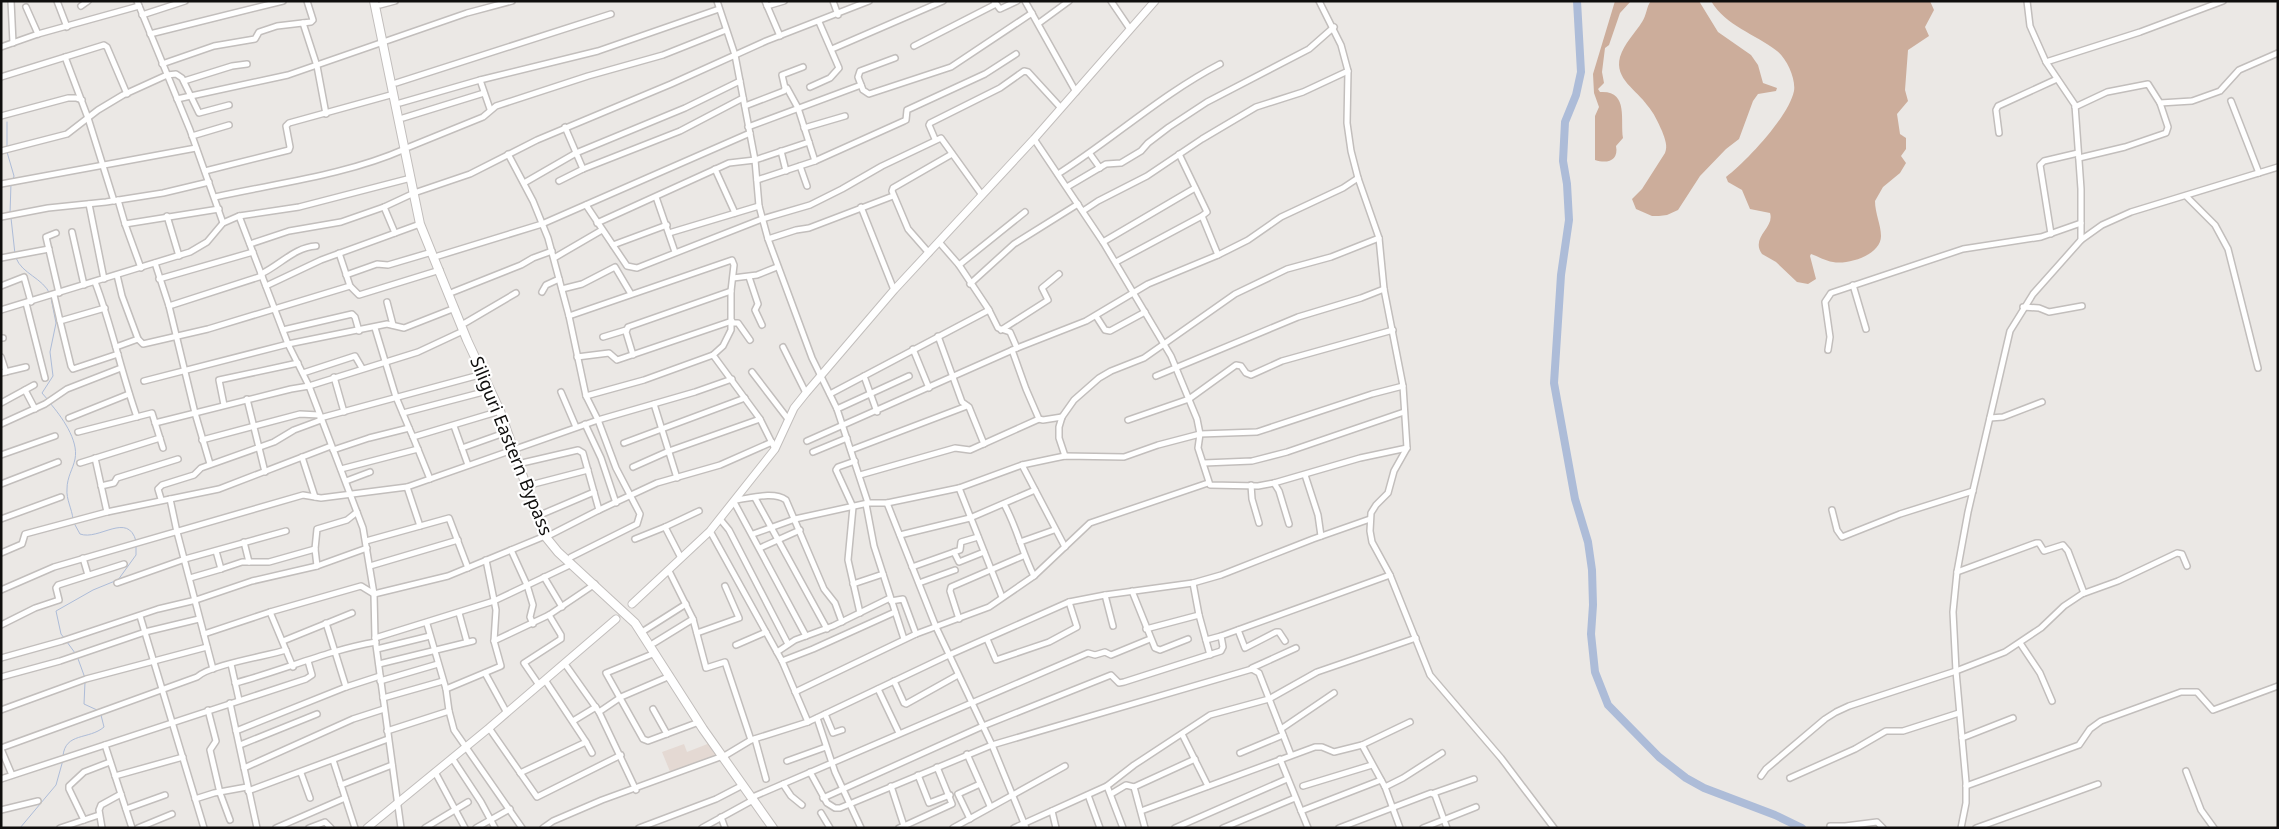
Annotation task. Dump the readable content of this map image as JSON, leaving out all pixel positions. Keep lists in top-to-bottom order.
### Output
{
  "streets": {
    "main road": ["Siliguri Eastern Bypass"]
  }
}
